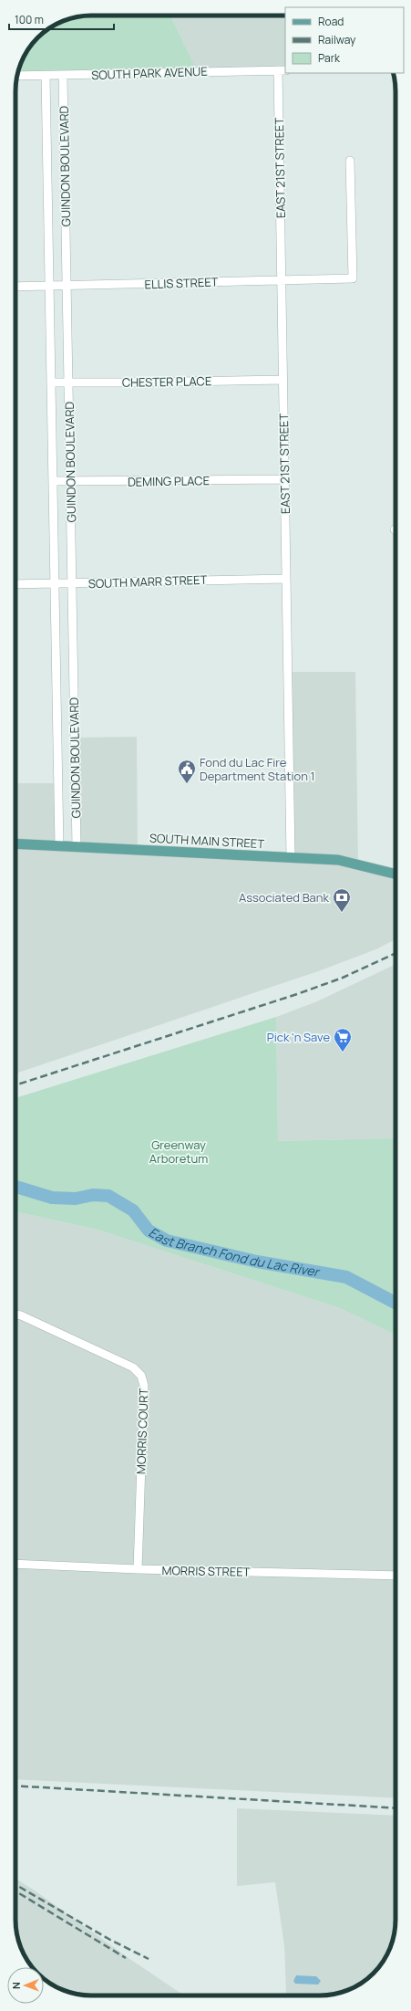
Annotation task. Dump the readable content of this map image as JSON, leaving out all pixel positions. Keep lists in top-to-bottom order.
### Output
{
  "streets": {
    "main road": ["SOUTH MAIN STREET"],
    "street": [
      "SOUTH PARK AVENUE",
      "GUINDON BOULEVARD",
      "EAST 21ST STREET",
      "ELLIS STREET",
      "CHESTER PLACE",
      "DEMING PLACE",
      "SOUTH MARR STREET",
      "MORRIS COURT",
      "MORRIS STREET"
    ]
  },
  "crossings": [
    ["SOUTH PARK AVENUE", "GUINDON BOULEVARD"],
    ["SOUTH PARK AVENUE", "EAST 21ST STREET"],
    ["GUINDON BOULEVARD", "ELLIS STREET"],
    ["GUINDON BOULEVARD", "CHESTER PLACE"],
    ["GUINDON BOULEVARD", "DEMING PLACE"],
    ["GUINDON BOULEVARD", "SOUTH MARR STREET"],
    ["GUINDON BOULEVARD", "SOUTH MAIN STREET"],
    ["EAST 21ST STREET", "ELLIS STREET"],
    ["EAST 21ST STREET", "CHESTER PLACE"],
    ["EAST 21ST STREET", "DEMING PLACE"],
    ["EAST 21ST STREET", "SOUTH MARR STREET"],
    ["EAST 21ST STREET", "SOUTH MAIN STREET"],
    ["MORRIS COURT", "MORRIS STREET"]
  ],
  "water": ["East Branch Fond du Lac River"],
  "parks": ["Greenway Arboretum"],
  "places": {
    "public building": ["Fond du Lac Fire Department Station 1"],
    "bank": ["Associated Bank"],
    "supermarket": ["Pick 'n Save"]
  },
  "legend": ["Road", "Railway", "Park"],
  "scale_bar": "100 m",
  "north": "left"
}
